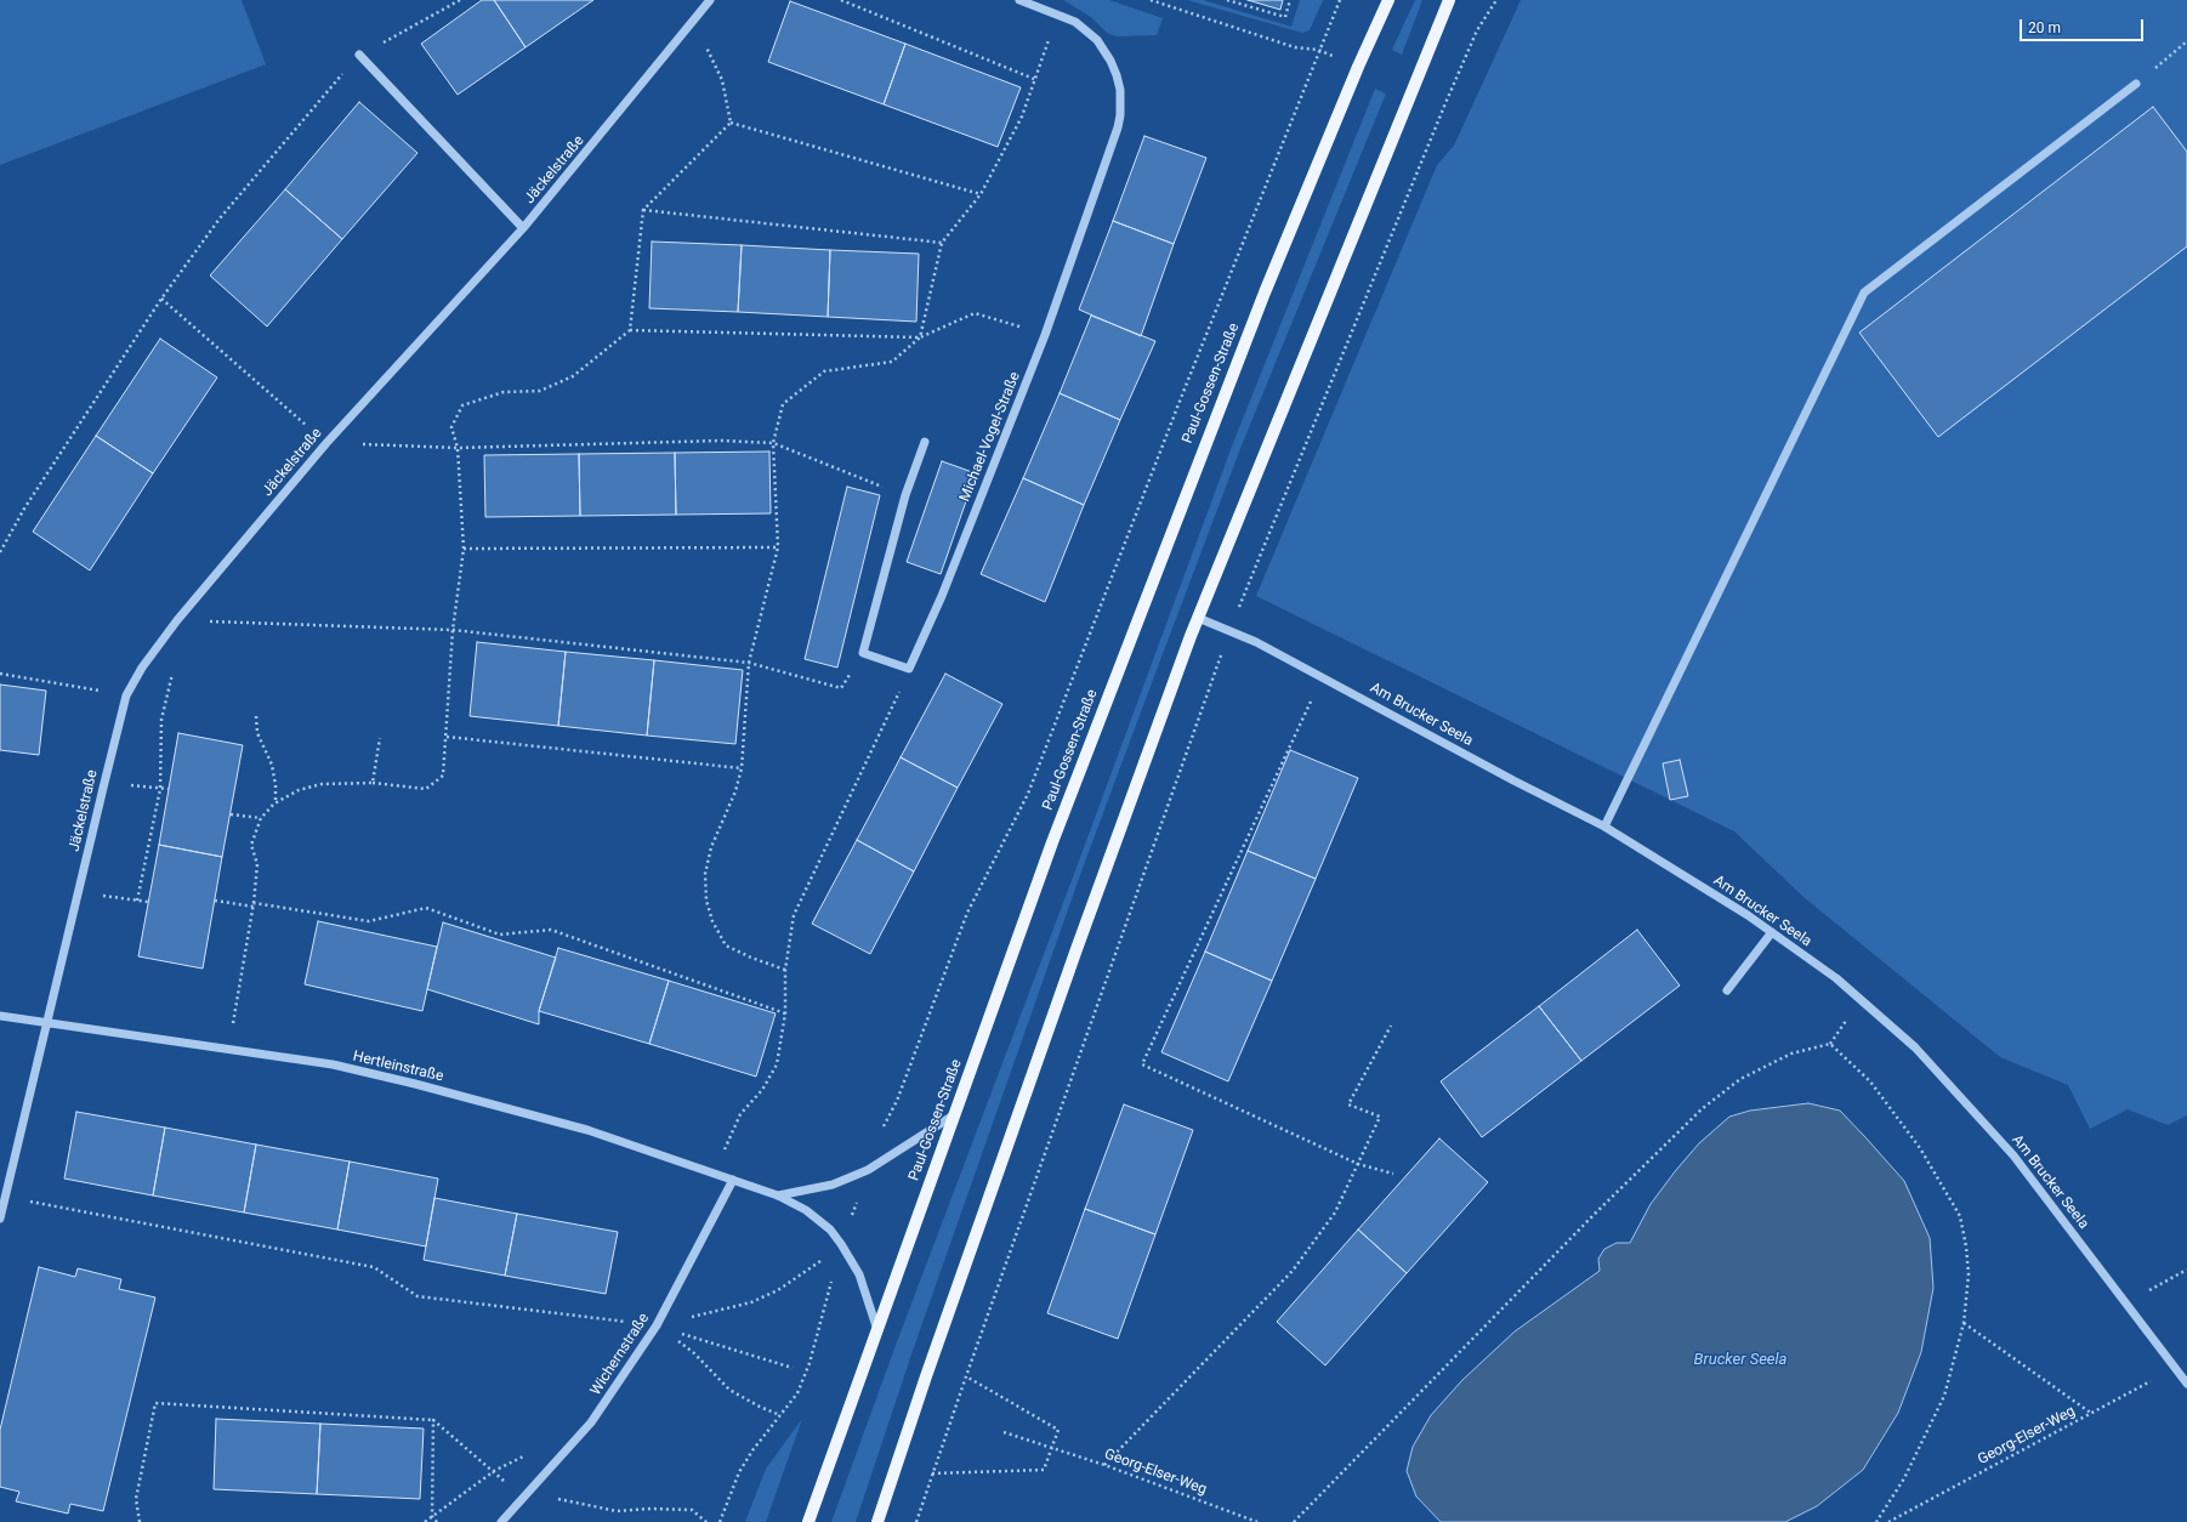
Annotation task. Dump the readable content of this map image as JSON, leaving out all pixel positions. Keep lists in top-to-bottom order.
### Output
{
  "streets": {
    "main road": ["Paul-Gossen-Straße"],
    "street": [
      "Jäckelstraße",
      "Michael-Vogel-Straße",
      "Am Brucker Seela",
      "Hertleinstraße",
      "Wichernstraße"
    ],
    "path": ["Georg-Elser-Weg"]
  },
  "crossings": [
    ["Jäckelstraße", "Hertleinstraße"],
    ["Paul-Gossen-Straße", "Hertleinstraße"],
    ["Am Brucker Seela", "Georg-Elser-Weg"],
    ["Hertleinstraße", "Wichernstraße"]
  ],
  "water": ["Brucker Seela"],
  "scale_bar": "20 m"
}
